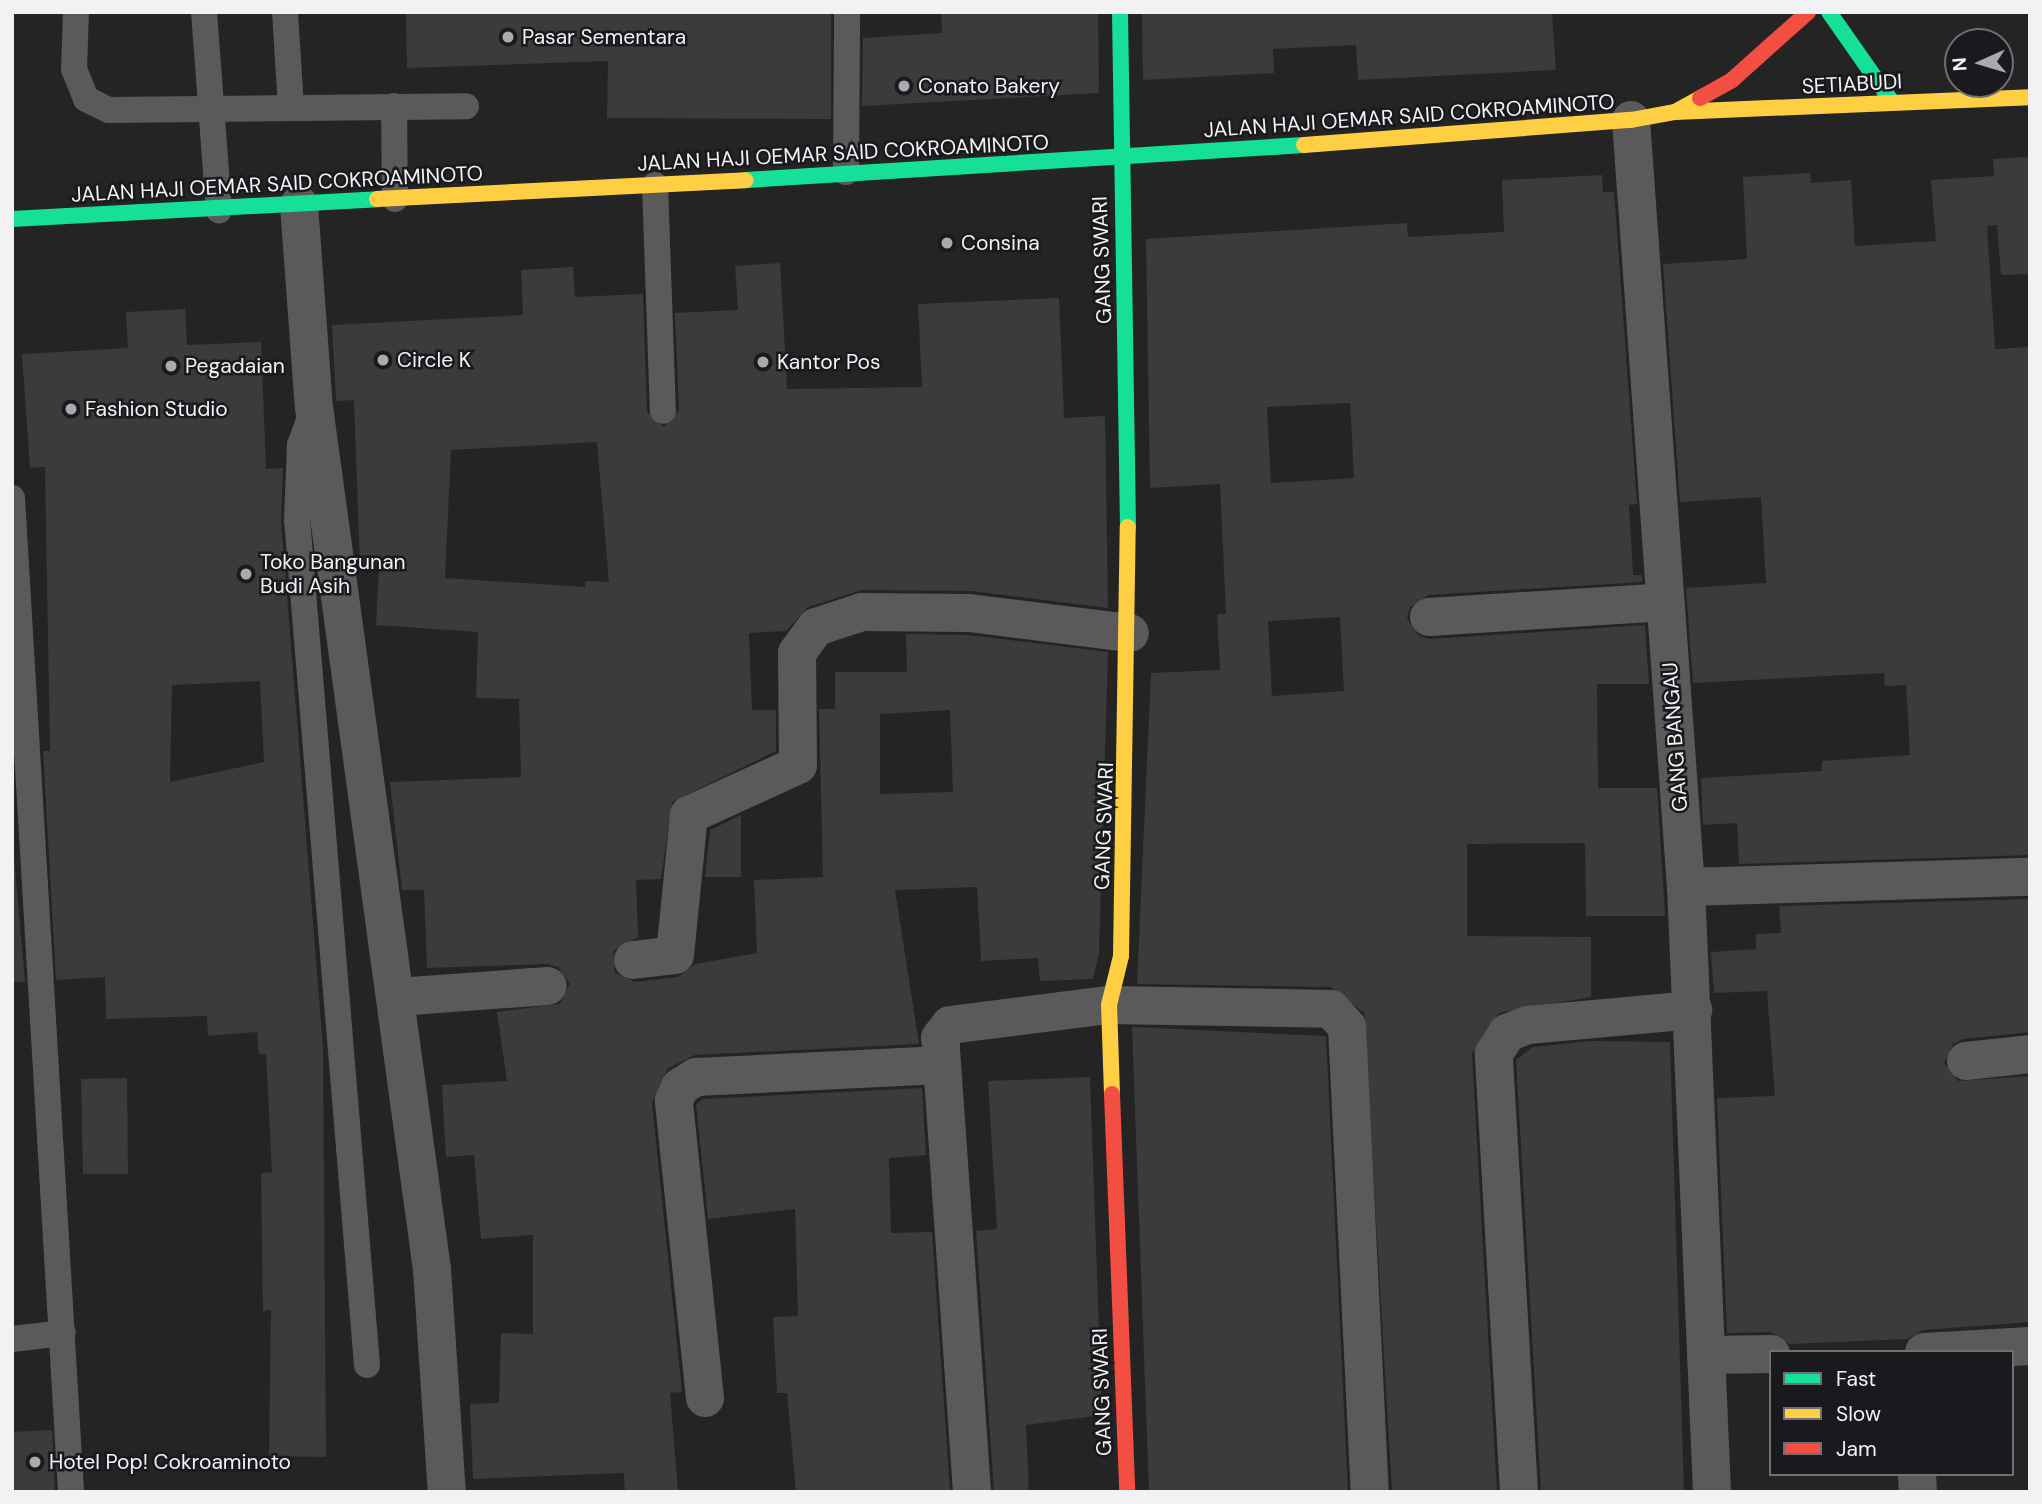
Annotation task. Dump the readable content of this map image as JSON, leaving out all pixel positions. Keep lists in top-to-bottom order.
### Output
{
  "streets": {
    "main road": ["SETIABUDI", "JALAN HAJI OEMAR SAID COKROAMINOTO", "GANG SWARI"],
    "street": ["GANG BANGAU"]
  },
  "crossings": [
    ["SETIABUDI", "JALAN HAJI OEMAR SAID COKROAMINOTO"],
    ["JALAN HAJI OEMAR SAID COKROAMINOTO", "GANG SWARI"],
    ["JALAN HAJI OEMAR SAID COKROAMINOTO", "GANG BANGAU"]
  ],
  "places": [
    "Pasar Sementara",
    "Conato Bakery",
    "Consina",
    "Circle K",
    "Kantor Pos",
    "Pegadaian",
    "Fashion Studio",
    "Toko Bangunan Budi Asih",
    "Hotel Pop! Cokroaminoto"
  ],
  "legend": ["Fast", "Slow", "Jam"],
  "north": "left"
}
